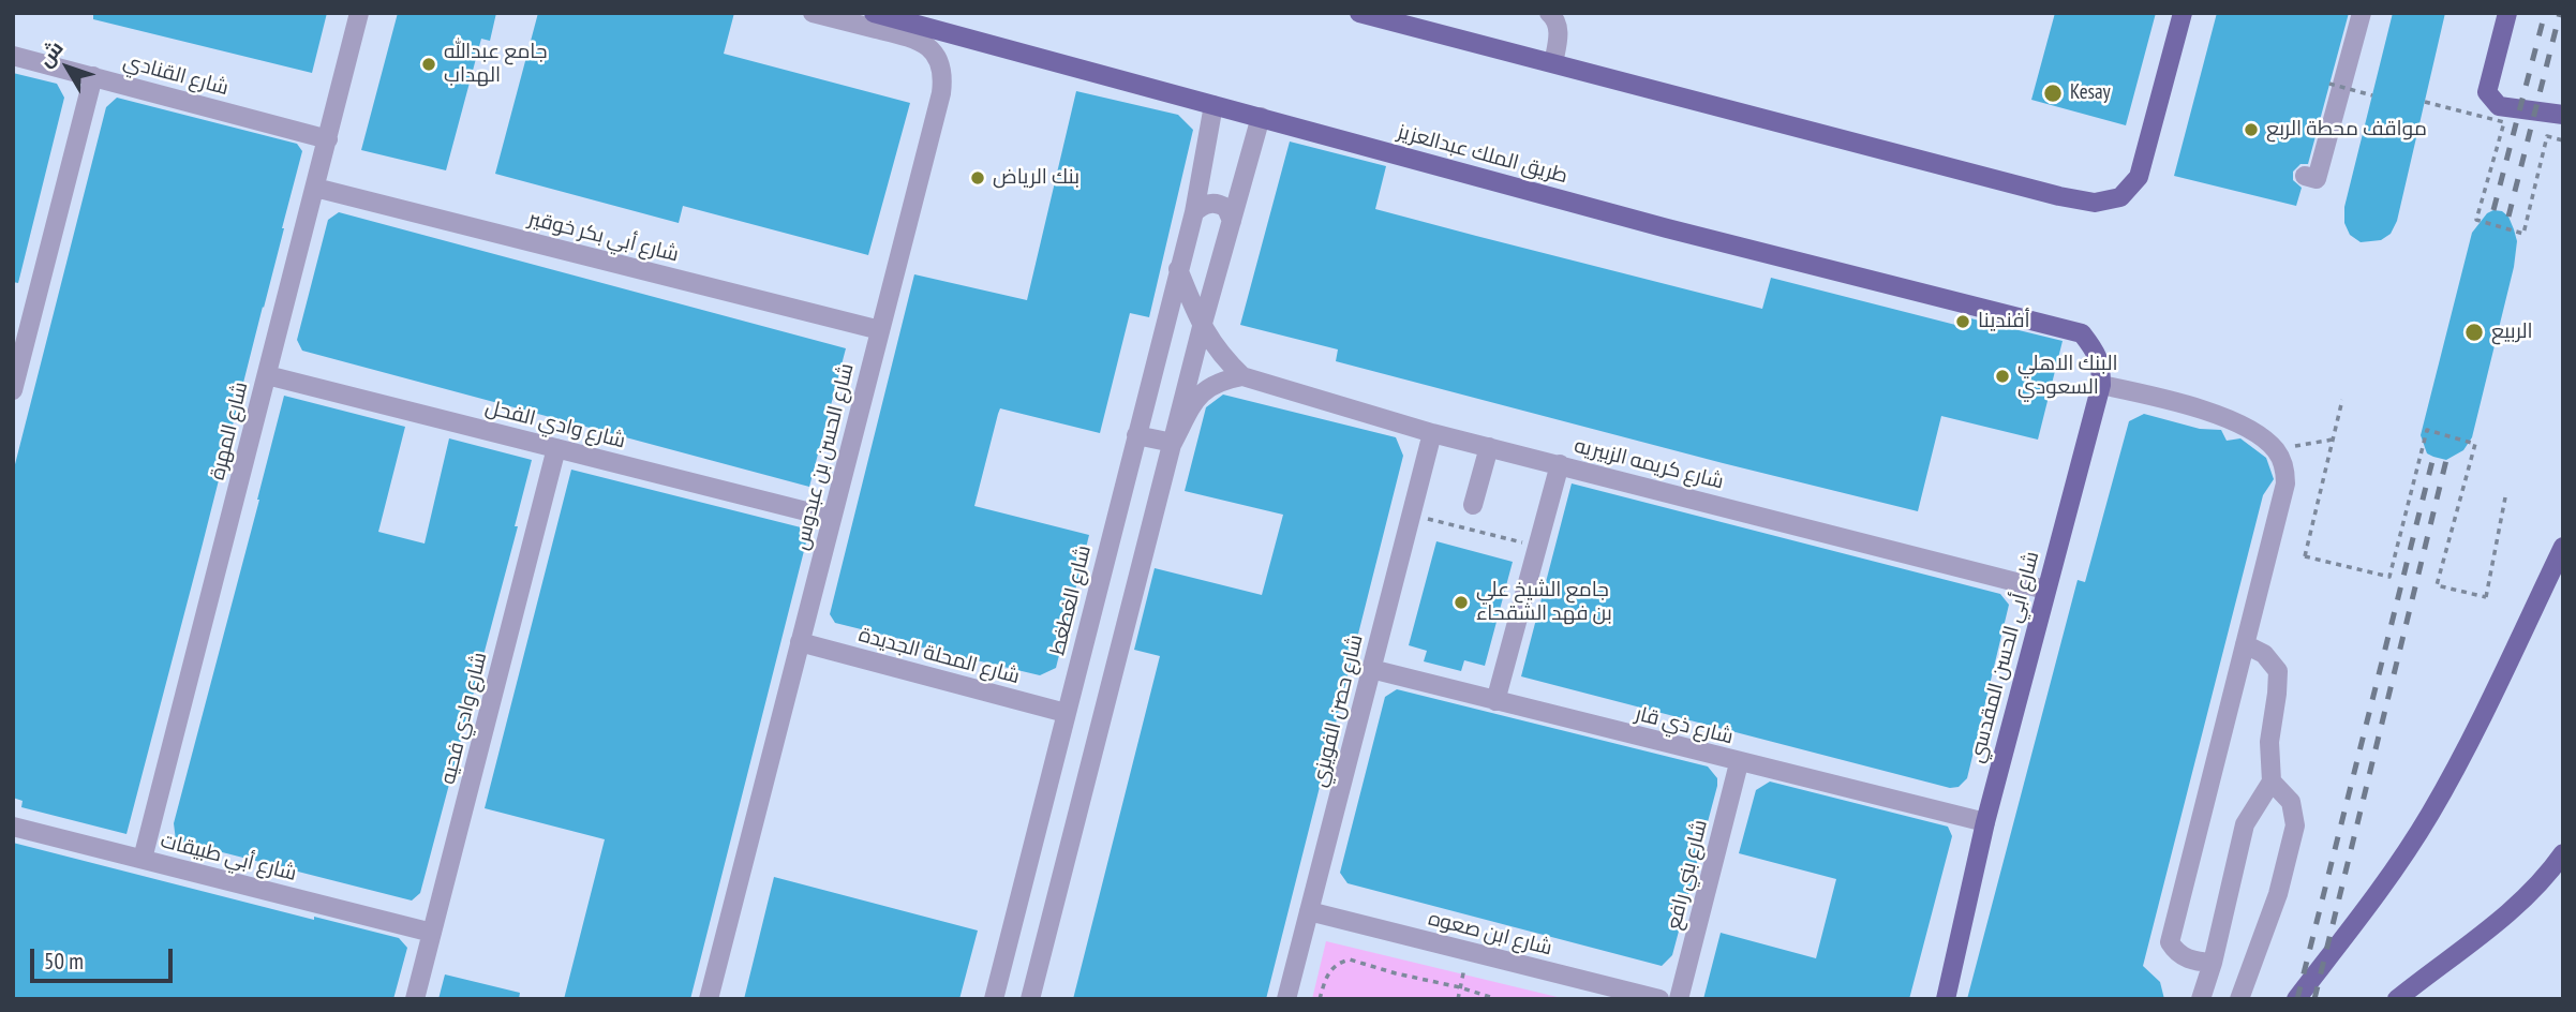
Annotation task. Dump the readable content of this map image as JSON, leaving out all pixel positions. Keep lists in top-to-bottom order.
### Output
{
  "streets": {
    "main road": ["طريق الملك عبدالعزيز", "شارع أبي الحسن المقدسي"],
    "street": [
      "شارع القنادي",
      "شارع أبي بكر خوقير",
      "شارع وادي الفحل",
      "شارع المهرة",
      "شارع الحسن بن عبدوس",
      "شارع كريمه الزبيريه",
      "شارع الغطغط",
      "شارع المحلة الجديدة",
      "شارع حصن الفويزي",
      "شارع وادي فحيه",
      "شارع ذي قار",
      "شارع أبي طبيقات",
      "شارع بني رافع",
      "شارع ابن صعوه"
    ]
  },
  "crossings": [
    ["شارع القنادي", "شارع المهرة"],
    ["طريق الملك عبدالعزيز", "شارع الغطغط"],
    ["طريق الملك عبدالعزيز", "شارع أبي الحسن المقدسي"],
    ["شارع أبي بكر خوقير", "شارع المهرة"],
    ["شارع أبي بكر خوقير", "شارع الحسن بن عبدوس"],
    ["شارع وادي الفحل", "شارع المهرة"],
    ["شارع وادي الفحل", "شارع الحسن بن عبدوس"],
    ["شارع وادي الفحل", "شارع وادي فحيه"],
    ["شارع المهرة", "شارع أبي طبيقات"],
    ["شارع الحسن بن عبدوس", "شارع المحلة الجديدة"],
    ["شارع كريمه الزبيريه", "شارع الغطغط"],
    ["شارع كريمه الزبيريه", "شارع أبي الحسن المقدسي"],
    ["شارع كريمه الزبيريه", "شارع حصن الفويزي"],
    ["شارع الغطغط", "شارع المحلة الجديدة"],
    ["شارع أبي الحسن المقدسي", "شارع ذي قار"],
    ["شارع حصن الفويزي", "شارع ذي قار"],
    ["شارع حصن الفويزي", "شارع ابن صعوه"],
    ["شارع وادي فحيه", "شارع أبي طبيقات"],
    ["شارع ذي قار", "شارع بني رافع"]
  ],
  "places": [
    "جامع عبدالله الهداب",
    "Kesay",
    "مواقف محطة الربع",
    "بنك الرياض",
    "أفندينا",
    "الربيع",
    "البنك الاهلي السعودي",
    "جامع الشيخ علي بن فهد الشقحاء"
  ],
  "scale_bar": "50 m",
  "north": "top left"
}
